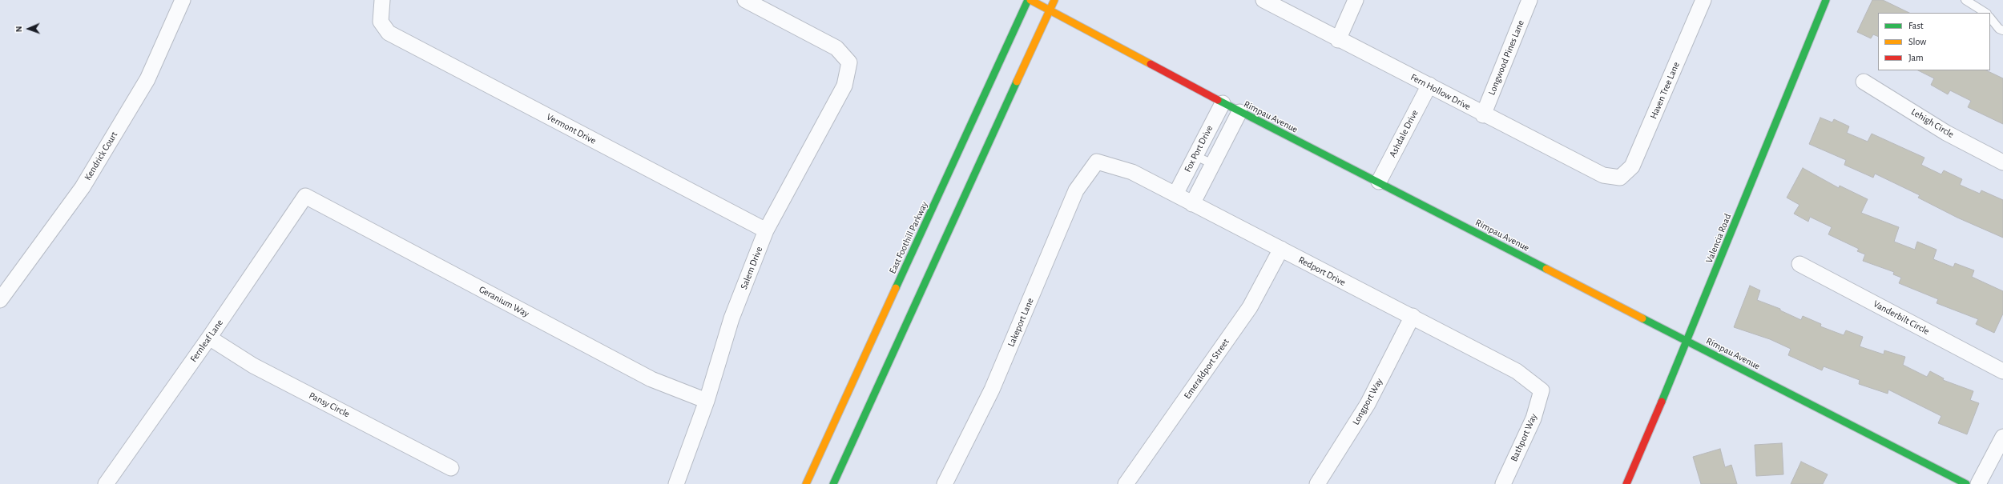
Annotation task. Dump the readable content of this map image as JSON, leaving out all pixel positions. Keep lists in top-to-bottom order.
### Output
{
  "streets": {
    "main road": ["Rimpau Avenue", "East Foothill Parkway", "Valencia Road"],
    "street": [
      "Longwood Pines Lane",
      "Haven Tree Lane",
      "Fern Hollow Drive",
      "Lehigh Circle",
      "Vermont Drive",
      "Ashdale Drive",
      "Fox Port Drive",
      "Kendrick Court",
      "Salem Drive",
      "Redport Drive",
      "Geranium Way",
      "Vanderbilt Circle",
      "Lakeport Lane",
      "Fernleaf Lane",
      "Emeraldport Street",
      "Longport Way",
      "Pansy Circle",
      "Bathport Way"
    ]
  },
  "crossings": [
    ["Longwood Pines Lane", "Fern Hollow Drive"],
    ["Haven Tree Lane", "Fern Hollow Drive"],
    ["Fern Hollow Drive", "Ashdale Drive"],
    ["Rimpau Avenue", "Ashdale Drive"],
    ["Rimpau Avenue", "Fox Port Drive"],
    ["Rimpau Avenue", "Valencia Road"],
    ["Vermont Drive", "Salem Drive"],
    ["Fox Port Drive", "Redport Drive"],
    ["Salem Drive", "Geranium Way"],
    ["Redport Drive", "Lakeport Lane"],
    ["Redport Drive", "Emeraldport Street"],
    ["Redport Drive", "Longport Way"],
    ["Redport Drive", "Bathport Way"],
    ["Geranium Way", "Fernleaf Lane"],
    ["Fernleaf Lane", "Pansy Circle"]
  ],
  "legend": ["Fast", "Slow", "Jam"],
  "north": "left"
}
